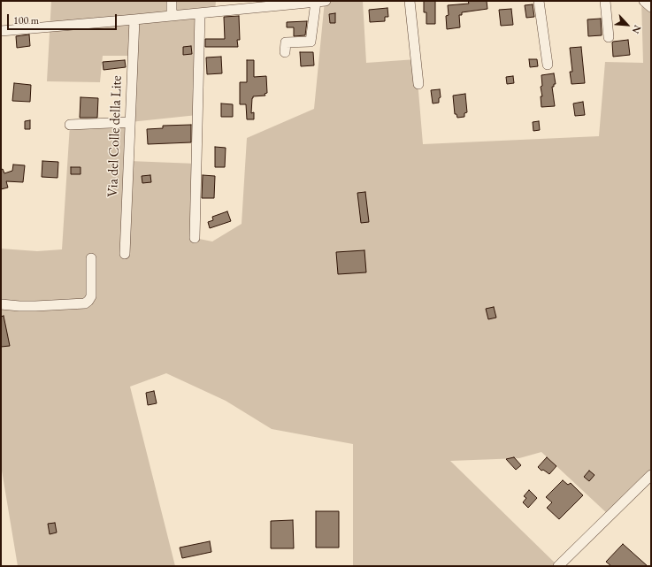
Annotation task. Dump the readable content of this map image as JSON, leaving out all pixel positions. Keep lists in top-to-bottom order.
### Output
{
  "streets": {
    "street": ["Via del Colle della Lite"]
  },
  "scale_bar": "100 m",
  "north": "bottom right"
}
